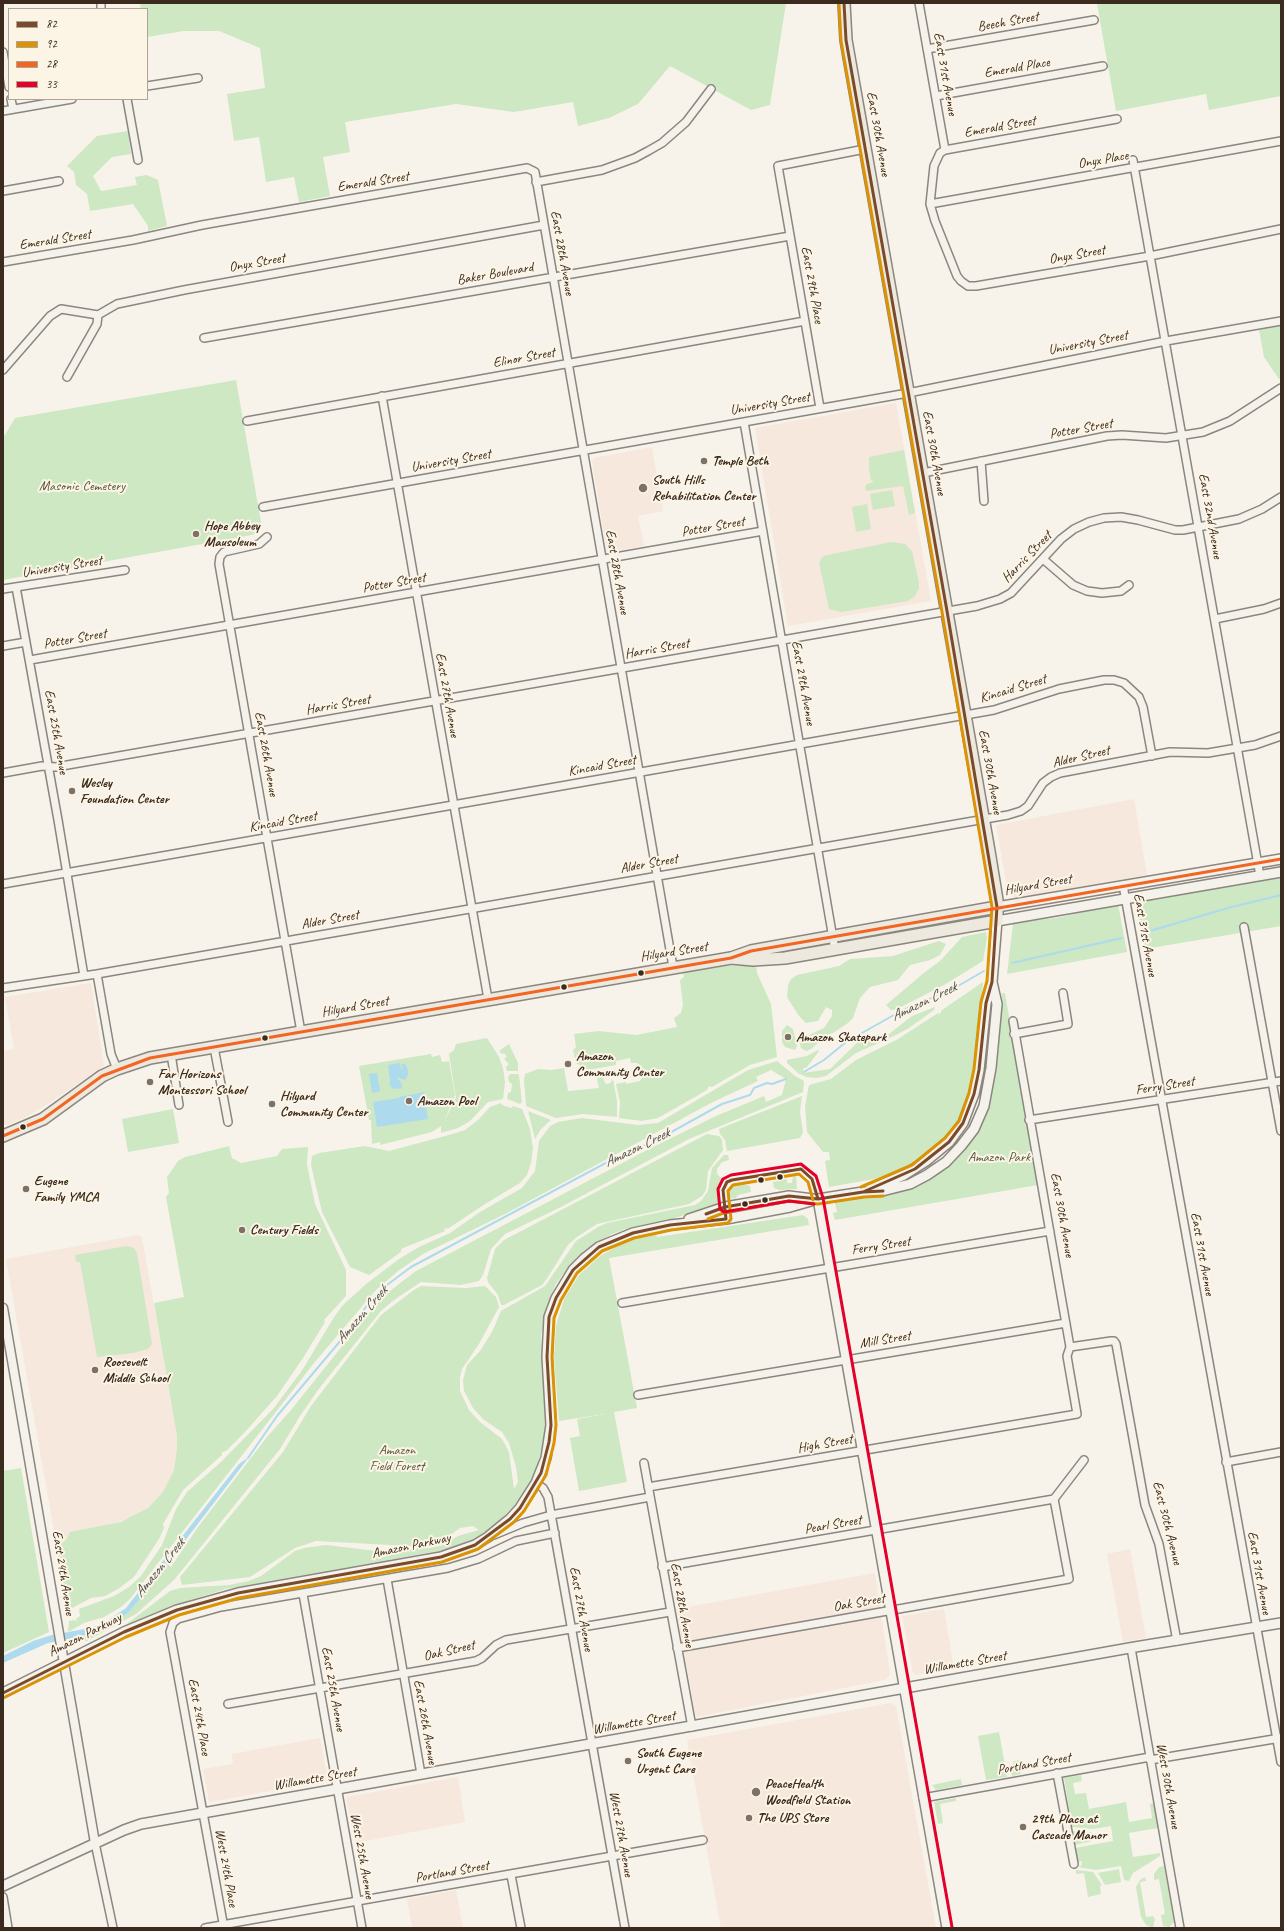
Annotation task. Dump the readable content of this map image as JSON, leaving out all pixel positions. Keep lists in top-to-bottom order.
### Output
{
  "streets": {
    "main road": [
      "East 30th Avenue",
      "Hilyard Street",
      "Amazon Parkway",
      "Willamette Street"
    ],
    "street": [
      "Beech Street",
      "Emerald Place",
      "East 31st Avenue",
      "Emerald Street",
      "Onyx Place",
      "East 28th Avenue",
      "Onyx Street",
      "Baker Boulevard",
      "East 29th Place",
      "University Street",
      "Elinor Street",
      "Potter Street",
      "East 32nd Avenue",
      "Harris Street",
      "East 29th Avenue",
      "Kincaid Street",
      "East 27th Avenue",
      "East 25th Avenue",
      "East 26th Avenue",
      "Alder Street",
      "Ferry Street",
      "Mill Street",
      "High Street",
      "Pearl Street",
      "East 24th Avenue",
      "Oak Street",
      "East 24th Place",
      "Portland Street",
      "West 30th Avenue",
      "West 27th Avenue",
      "West 25th Avenue",
      "West 24th Place"
    ]
  },
  "crossings": [
    ["Beech Street", "East 31st Avenue"],
    ["Emerald Place", "East 31st Avenue"],
    ["East 31st Avenue", "Emerald Street"],
    ["East 31st Avenue", "Hilyard Street"],
    ["East 31st Avenue", "Ferry Street"],
    ["East 31st Avenue", "Willamette Street"],
    ["East 31st Avenue", "Portland Street"],
    ["Emerald Street", "East 28th Avenue"],
    ["East 30th Avenue", "East 29th Place"],
    ["East 30th Avenue", "University Street"],
    ["East 30th Avenue", "Potter Street"],
    ["East 30th Avenue", "Harris Street"],
    ["East 30th Avenue", "Kincaid Street"],
    ["East 30th Avenue", "Alder Street"],
    ["East 30th Avenue", "Hilyard Street"],
    ["East 30th Avenue", "Ferry Street"],
    ["East 30th Avenue", "Mill Street"],
    ["East 30th Avenue", "High Street"],
    ["East 30th Avenue", "Amazon Parkway"],
    ["East 30th Avenue", "Willamette Street"],
    ["Onyx Place", "Onyx Street"],
    ["Onyx Place", "East 32nd Avenue"],
    ["East 28th Avenue", "Onyx Street"],
    ["East 28th Avenue", "Baker Boulevard"],
    ["East 28th Avenue", "University Street"],
    ["East 28th Avenue", "Elinor Street"],
    ["East 28th Avenue", "Potter Street"],
    ["East 28th Avenue", "Harris Street"],
    ["East 28th Avenue", "Kincaid Street"],
    ["East 28th Avenue", "Alder Street"],
    ["East 28th Avenue", "Hilyard Street"],
    ["East 28th Avenue", "High Street"],
    ["East 28th Avenue", "Pearl Street"],
    ["East 28th Avenue", "Oak Street"],
    ["East 28th Avenue", "Willamette Street"],
    ["Onyx Street", "East 32nd Avenue"],
    ["Baker Boulevard", "East 29th Place"],
    ["East 29th Place", "University Street"],
    ["East 29th Place", "Elinor Street"],
    ["University Street", "East 32nd Avenue"],
    ["University Street", "East 29th Avenue"],
    ["University Street", "East 27th Avenue"],
    ["University Street", "East 25th Avenue"],
    ["Elinor Street", "East 27th Avenue"],
    ["Potter Street", "East 32nd Avenue"],
    ["Potter Street", "East 29th Avenue"],
    ["Potter Street", "East 27th Avenue"],
    ["Potter Street", "East 25th Avenue"],
    ["Potter Street", "East 26th Avenue"],
    ["East 32nd Avenue", "Harris Street"],
    ["East 32nd Avenue", "Alder Street"],
    ["East 32nd Avenue", "Hilyard Street"],
    ["Harris Street", "East 29th Avenue"],
    ["Harris Street", "East 27th Avenue"],
    ["Harris Street", "East 25th Avenue"],
    ["Harris Street", "East 26th Avenue"],
    ["East 29th Avenue", "Kincaid Street"],
    ["East 29th Avenue", "Alder Street"],
    ["East 29th Avenue", "Hilyard Street"],
    ["Kincaid Street", "East 27th Avenue"],
    ["Kincaid Street", "East 25th Avenue"],
    ["Kincaid Street", "East 26th Avenue"],
    ["Kincaid Street", "Alder Street"],
    ["East 27th Avenue", "Alder Street"],
    ["East 27th Avenue", "Hilyard Street"],
    ["East 27th Avenue", "Amazon Parkway"],
    ["East 27th Avenue", "Oak Street"],
    ["East 27th Avenue", "Willamette Street"],
    ["East 27th Avenue", "West 27th Avenue"],
    ["East 25th Avenue", "Alder Street"],
    ["East 25th Avenue", "Oak Street"],
    ["East 25th Avenue", "Willamette Street"],
    ["East 25th Avenue", "East 24th Place"],
    ["East 25th Avenue", "West 25th Avenue"],
    ["East 26th Avenue", "Alder Street"],
    ["East 26th Avenue", "Hilyard Street"],
    ["East 26th Avenue", "Oak Street"],
    ["East 26th Avenue", "Willamette Street"],
    ["Hilyard Street", "Amazon Parkway"],
    ["Pearl Street", "Oak Street"],
    ["Amazon Parkway", "East 24th Avenue"],
    ["East 24th Avenue", "Willamette Street"],
    ["Willamette Street", "East 24th Place"],
    ["Willamette Street", "West 30th Avenue"],
    ["Willamette Street", "West 27th Avenue"],
    ["Willamette Street", "West 25th Avenue"],
    ["Willamette Street", "West 24th Place"],
    ["East 24th Place", "West 24th Place"],
    ["Portland Street", "West 30th Avenue"],
    ["Portland Street", "West 27th Avenue"],
    ["Portland Street", "West 25th Avenue"],
    ["Portland Street", "West 24th Place"]
  ],
  "water": ["Amazon Creek"],
  "parks": ["Masonic Cemetery", "Amazon Park", "Amazon Field Forest"],
  "places": [
    "Temple Beth",
    "South Hills Rehabilitation Center",
    "Hope Abbey Mausoleum",
    "Wesley Foundation Center",
    "Amazon Skatepark",
    "Amazon Community Center",
    "Far Horizons Montessori School",
    "Amazon Pool",
    "Hilyard Community Center",
    "Eugene Family YMCA",
    "Century Fields",
    "Roosevelt Middle School",
    "South Eugene Urgent Care",
    "PeaceHealth Woodfield Station",
    "The UPS Store",
    "29th Place at Cascade Manor"
  ],
  "lines": [
    "transit line 82",
    "transit line 92",
    "transit line 28",
    "transit line 33"
  ],
  "legend": [
    "82",
    "92",
    "28",
    "33"
  ]
}
